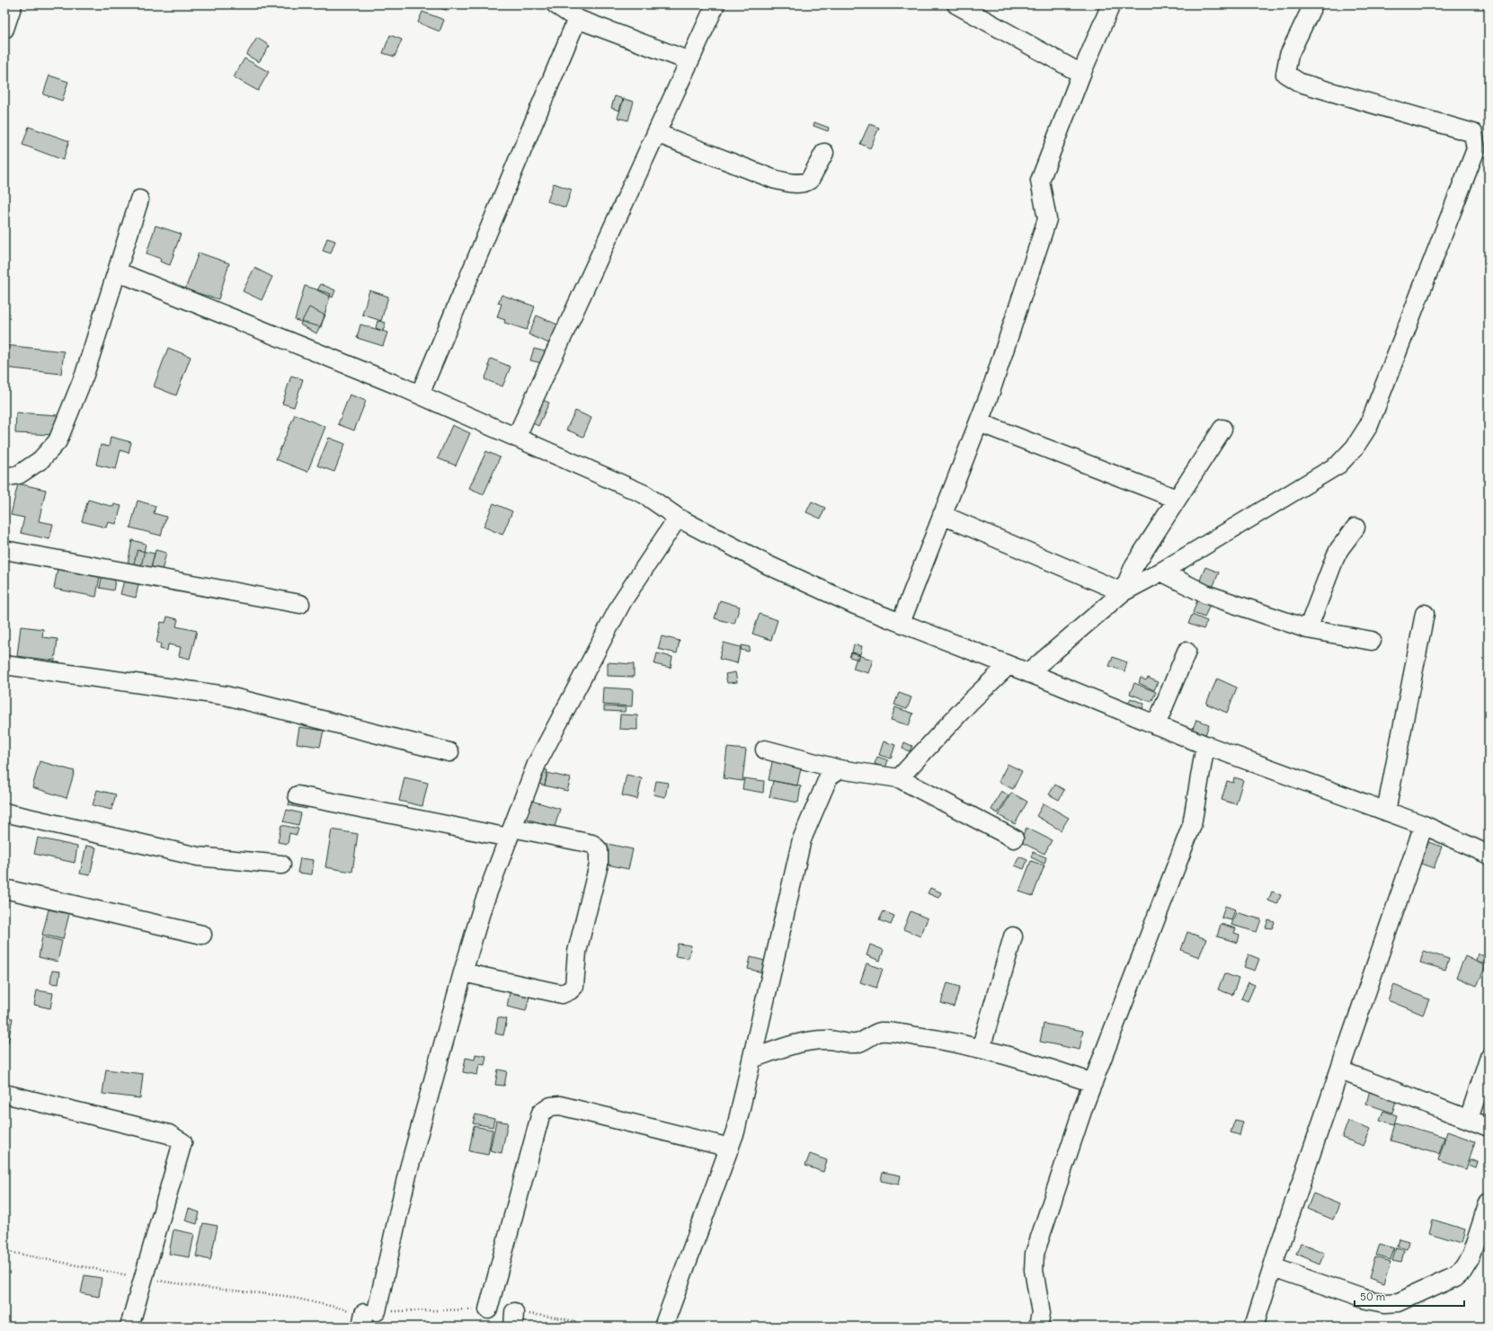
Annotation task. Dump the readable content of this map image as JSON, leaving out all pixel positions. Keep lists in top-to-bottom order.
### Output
{
  "scale_bar": "50 m"
}
